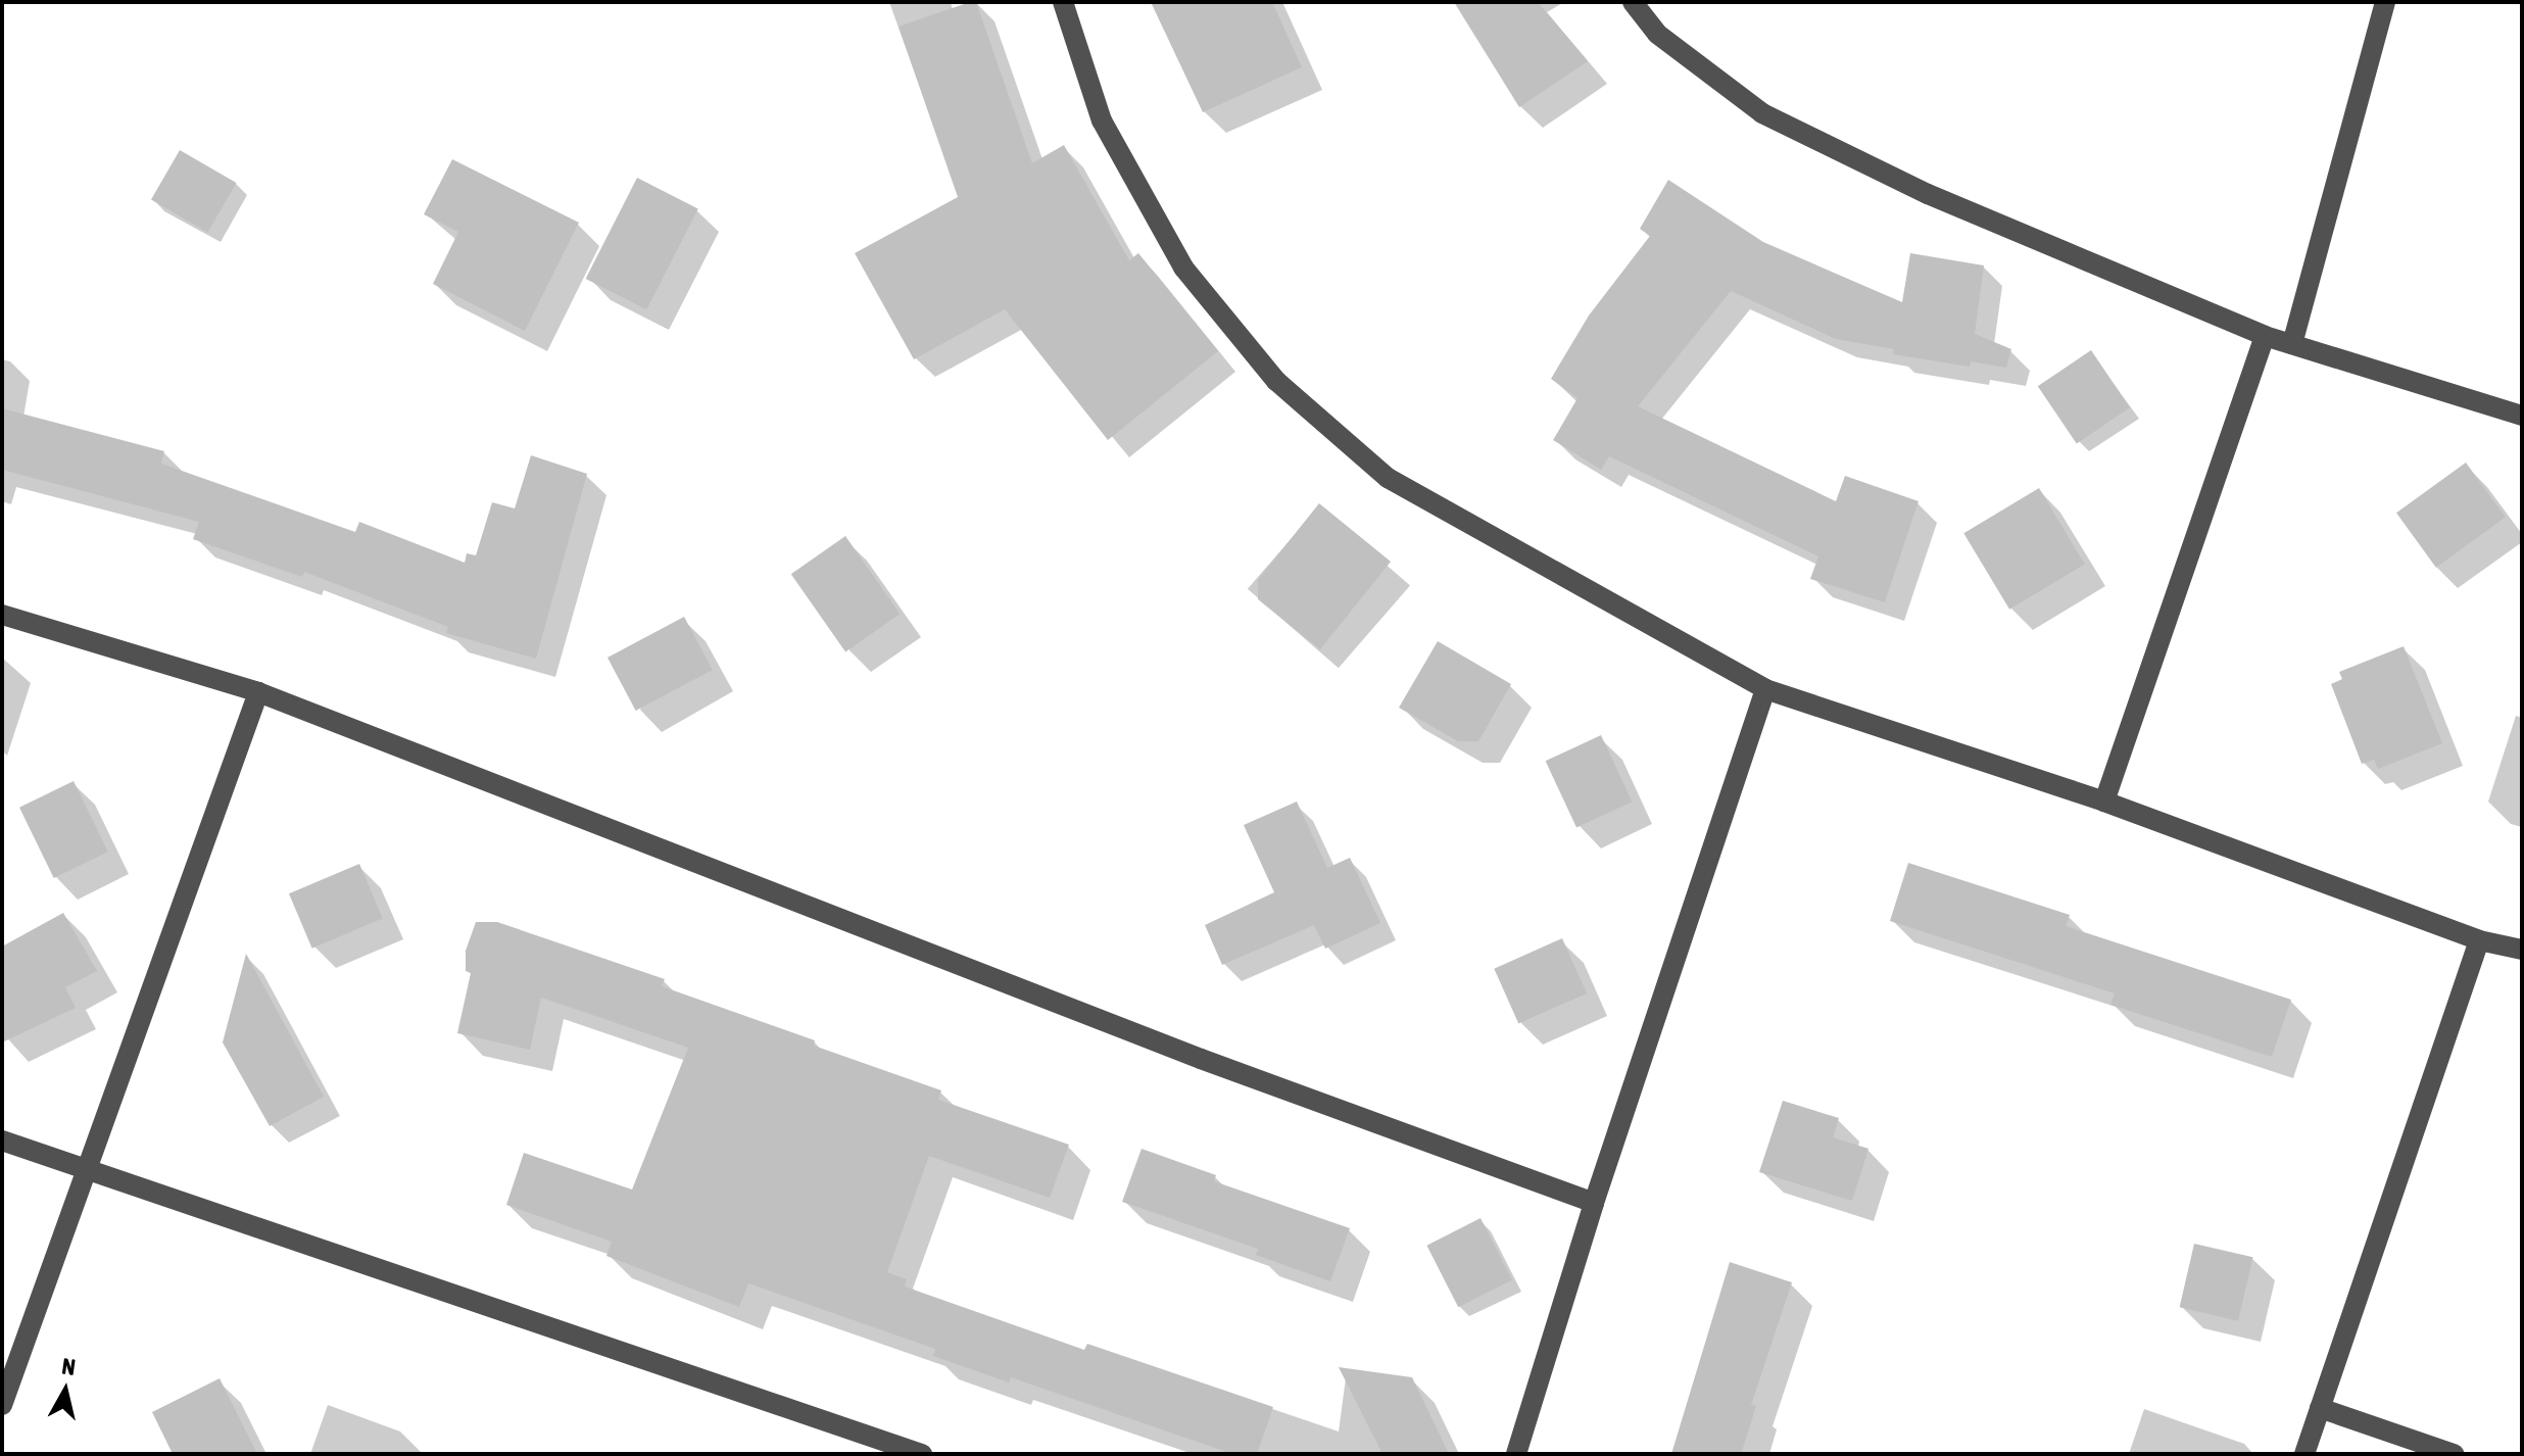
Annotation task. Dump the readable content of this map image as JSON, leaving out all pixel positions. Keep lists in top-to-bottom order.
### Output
{
  "north": "top"
}
